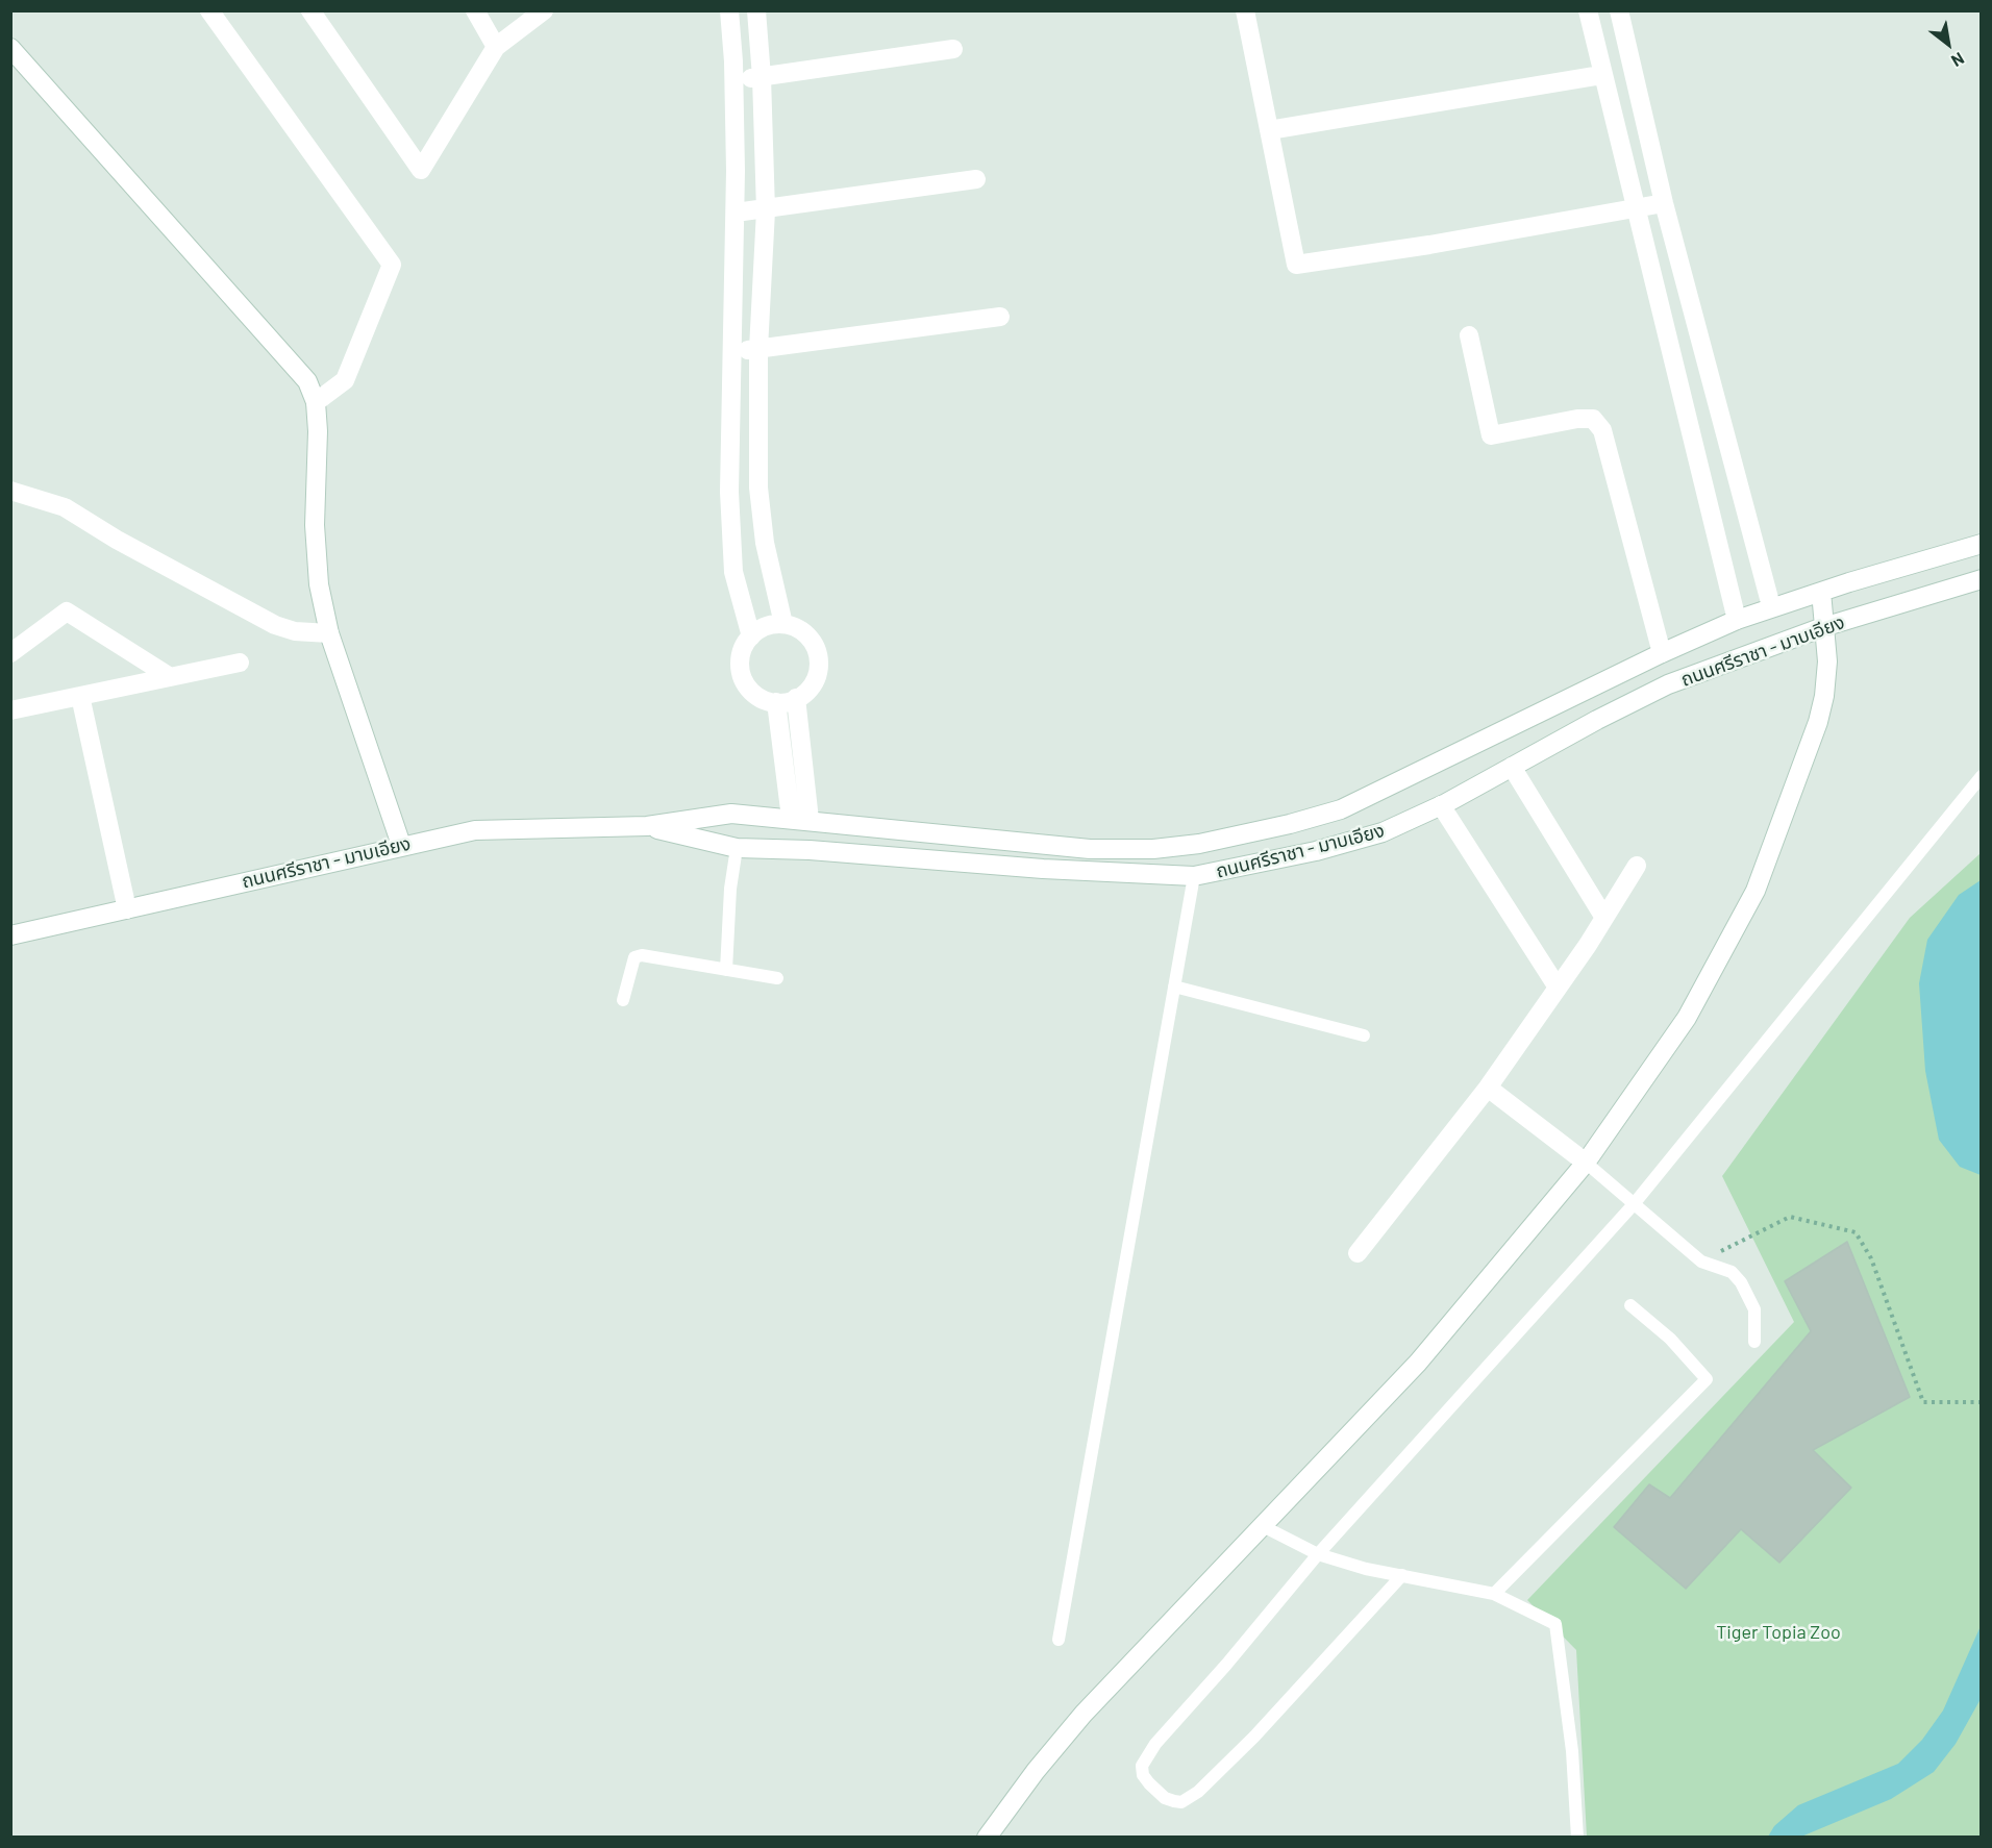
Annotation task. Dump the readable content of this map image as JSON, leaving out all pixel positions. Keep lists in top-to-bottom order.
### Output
{
  "streets": {
    "street": ["ถนนศรีราชา - มาบเอียง"]
  },
  "parks": ["Tiger Topia Zoo"],
  "north": "bottom right"
}
